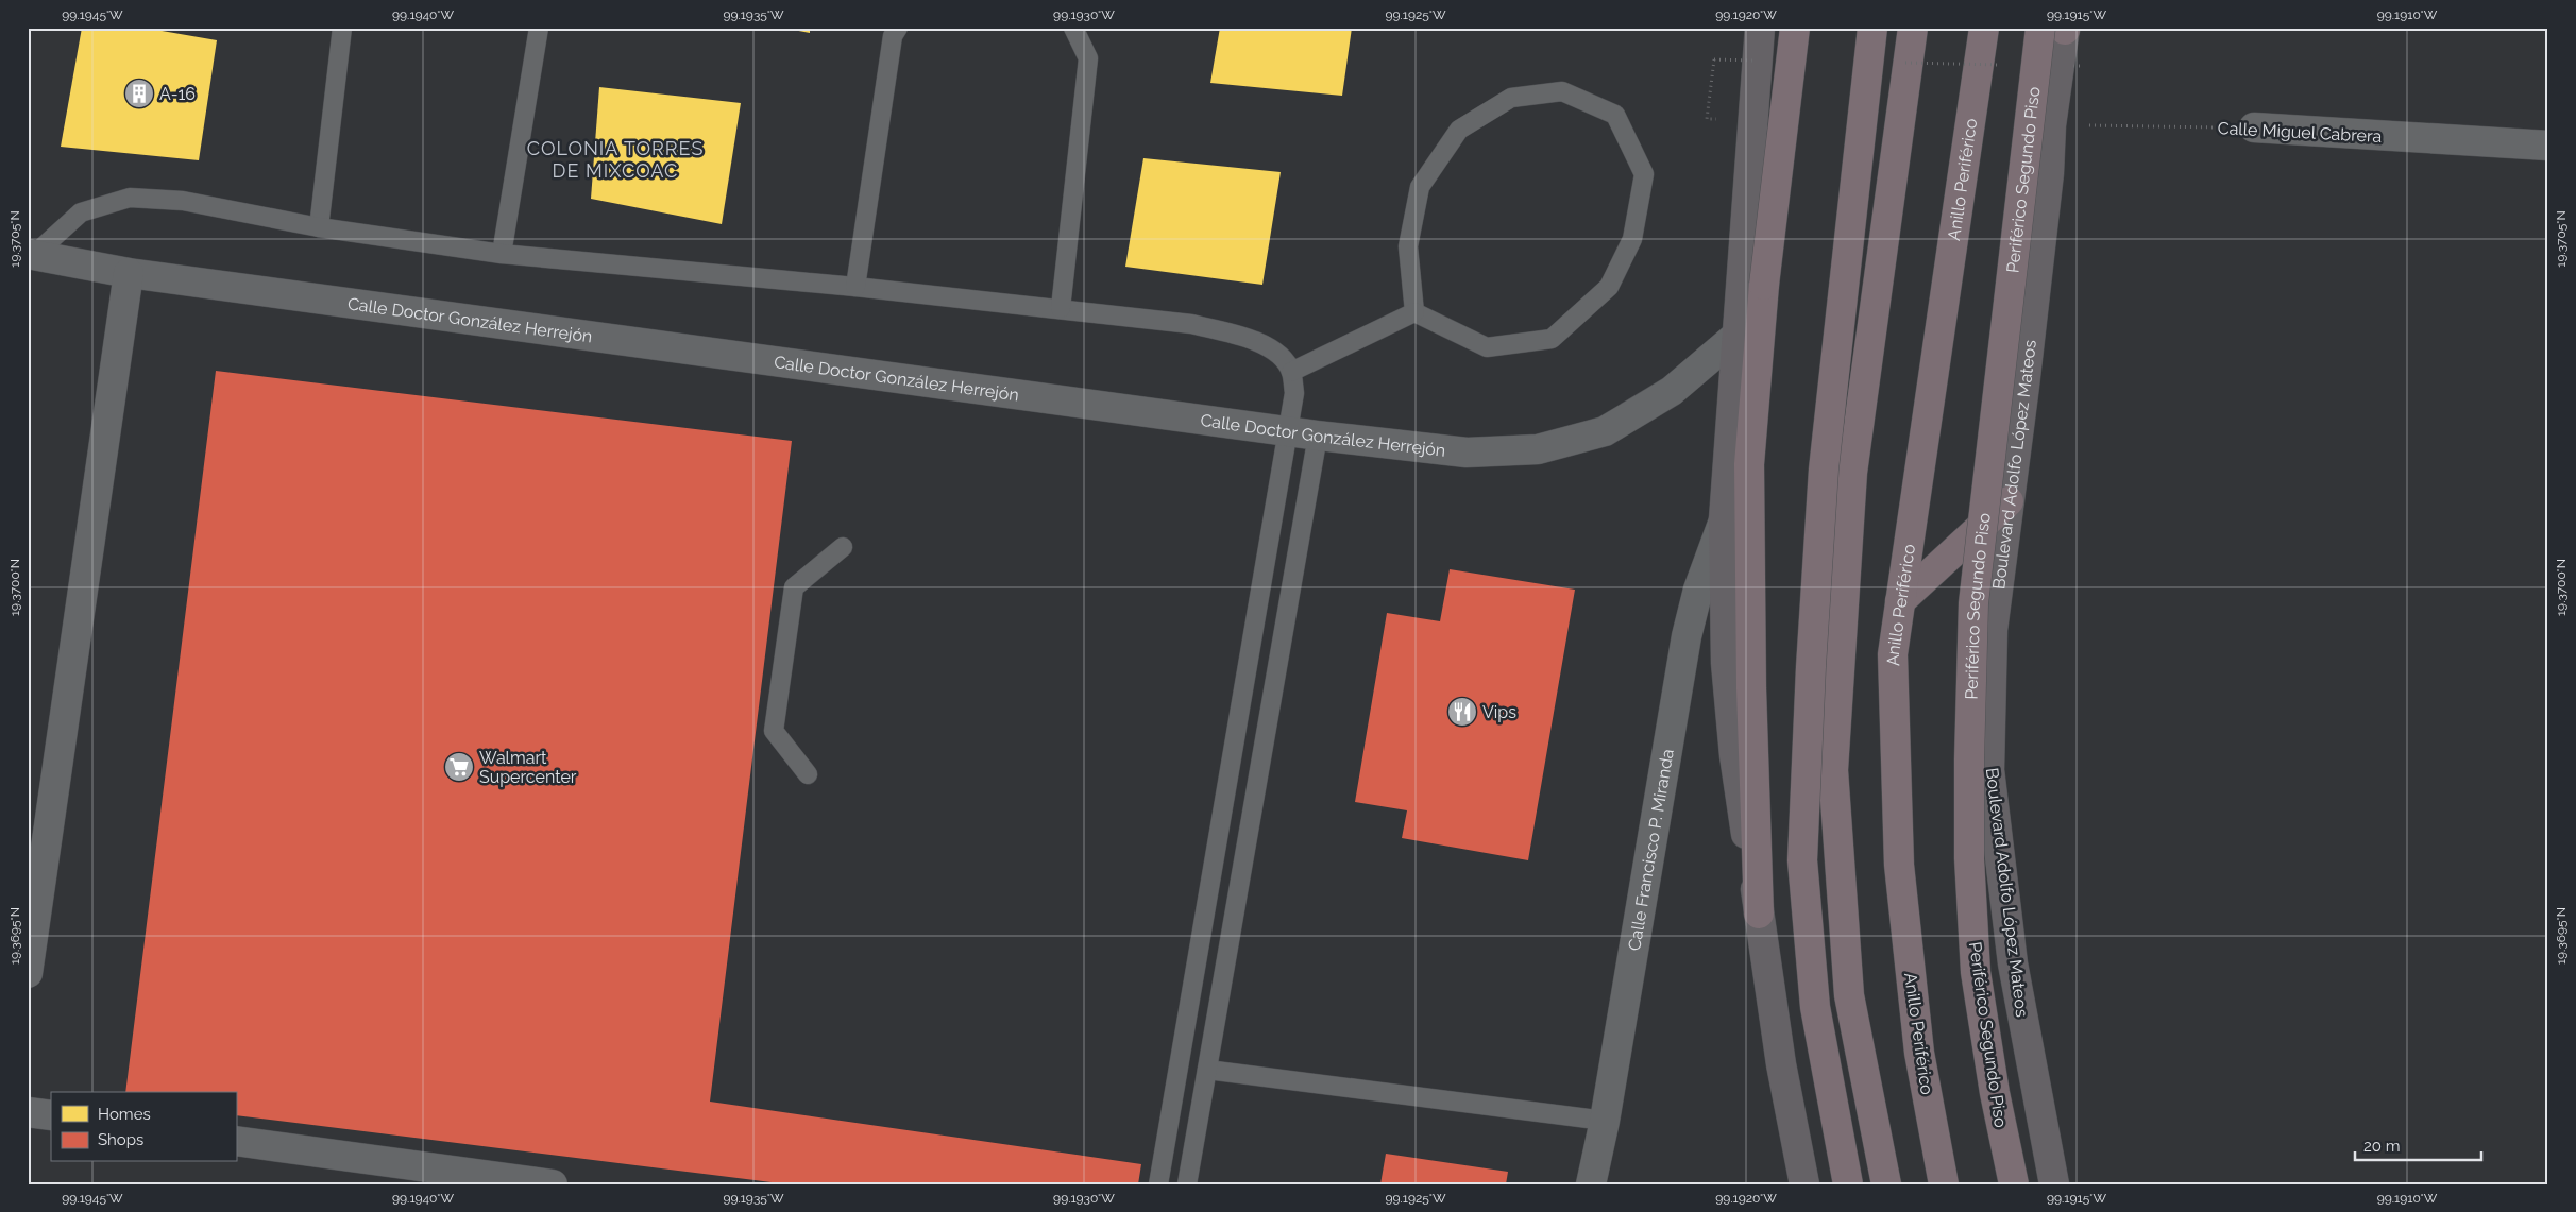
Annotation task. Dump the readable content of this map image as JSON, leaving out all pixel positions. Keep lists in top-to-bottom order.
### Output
{
  "streets": {
    "highway": ["Periférico Segundo Piso", "Anillo Periférico"],
    "main road": ["Boulevard Adolfo López Mateos"],
    "street": ["Calle Miguel Cabrera", "Calle Doctor González Herrejón", "Calle Francisco P. Miranda"]
  },
  "crossings": [
    ["Calle Miguel Cabrera", "Boulevard Adolfo López Mateos"],
    ["Periférico Segundo Piso", "Boulevard Adolfo López Mateos"]
  ],
  "districts": ["COLONIA TORRES DE MIXCOAC"],
  "places": {
    "building": ["A-16"],
    "restaurant": ["Vips"],
    "supermarket": ["Walmart Supercenter"]
  },
  "legend": ["Homes", "Shops"],
  "scale_bar": "20 m",
  "coordinates": [
    "99.1945°W",
    "99.1940°W",
    "99.1935°W",
    "99.1930°W",
    "99.1925°W",
    "99.1920°W",
    "99.1915°W",
    "99.1910°W",
    "19.3705°N",
    "19.3700°N",
    "19.3695°N"
  ]
}
